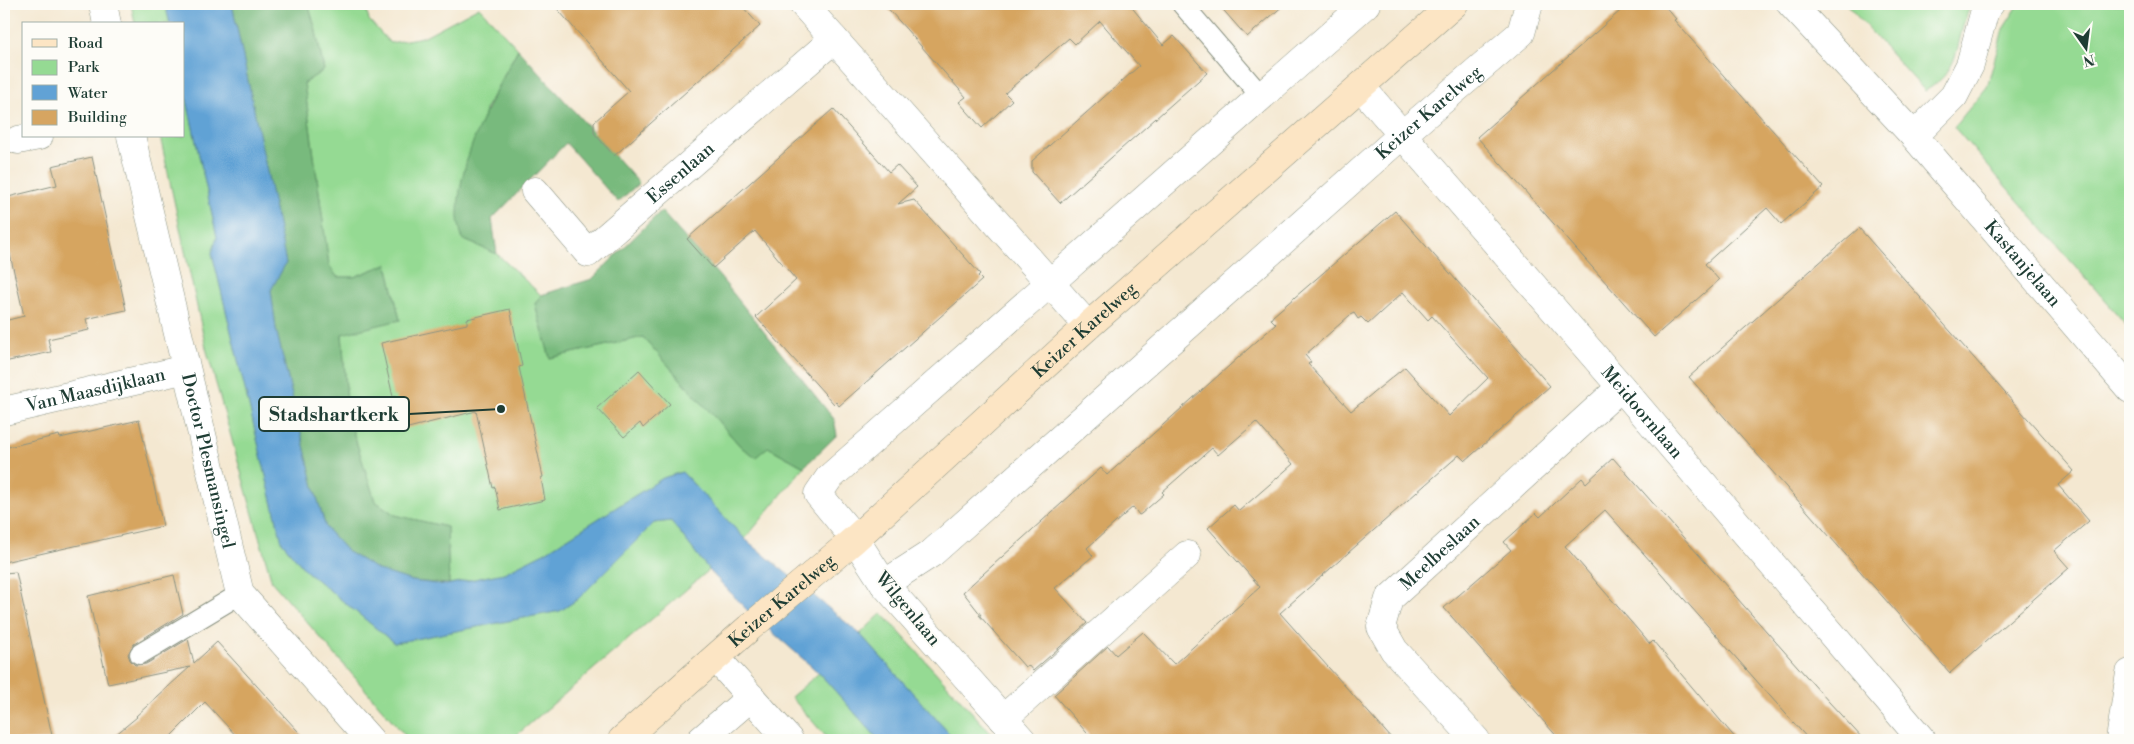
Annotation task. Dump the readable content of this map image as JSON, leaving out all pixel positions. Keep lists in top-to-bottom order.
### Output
{
  "streets": {
    "main road": ["Keizer Karelweg"],
    "street": [
      "Essenlaan",
      "Kastanjelaan",
      "Van Maasdijklaan",
      "Meidoornlaan",
      "Doctor Plesmansingel",
      "Meelbeslaan",
      "Wilgenlaan"
    ]
  },
  "crossings": [
    ["Keizer Karelweg", "Meidoornlaan"],
    ["Keizer Karelweg", "Wilgenlaan"],
    ["Van Maasdijklaan", "Doctor Plesmansingel"],
    ["Meidoornlaan", "Meelbeslaan"]
  ],
  "places": ["Stadshartkerk"],
  "legend": [
    "Road",
    "Park",
    "Water",
    "Building"
  ],
  "north": "bottom"
}
